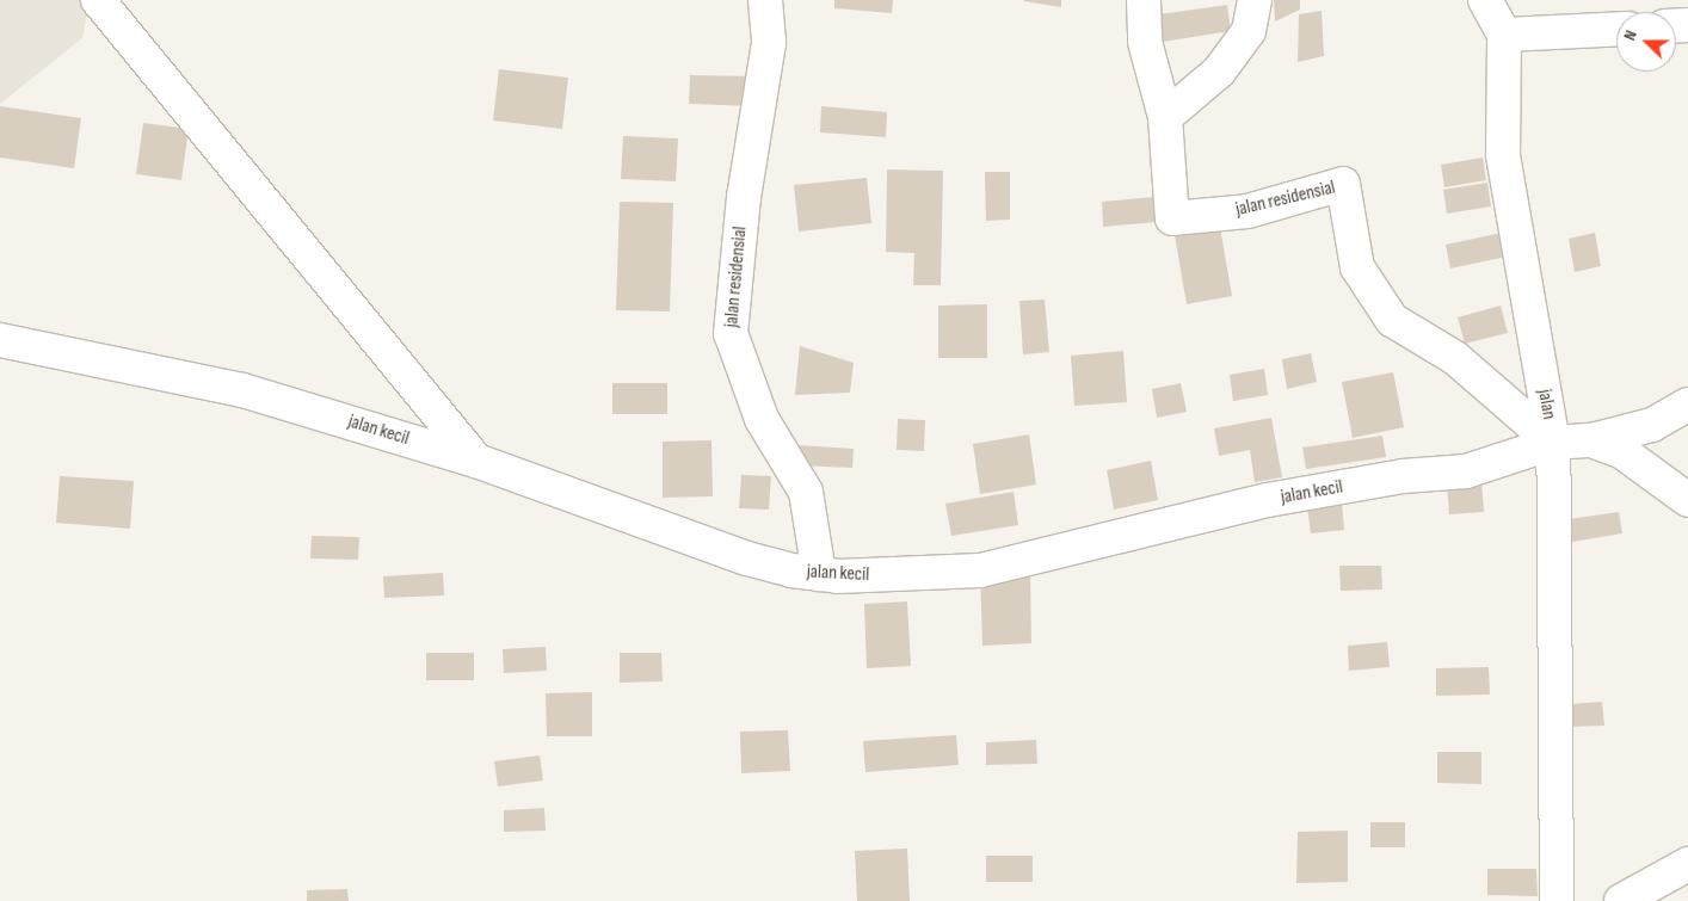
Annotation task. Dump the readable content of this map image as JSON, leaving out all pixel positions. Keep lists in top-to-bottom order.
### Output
{
  "streets": {
    "street": ["jalan residensial", "jalan", "jalan kecil"]
  },
  "crossings": [
    ["jalan residensial", "jalan"],
    ["jalan residensial", "jalan kecil"],
    ["jalan", "jalan kecil"]
  ],
  "north": "left"
}
